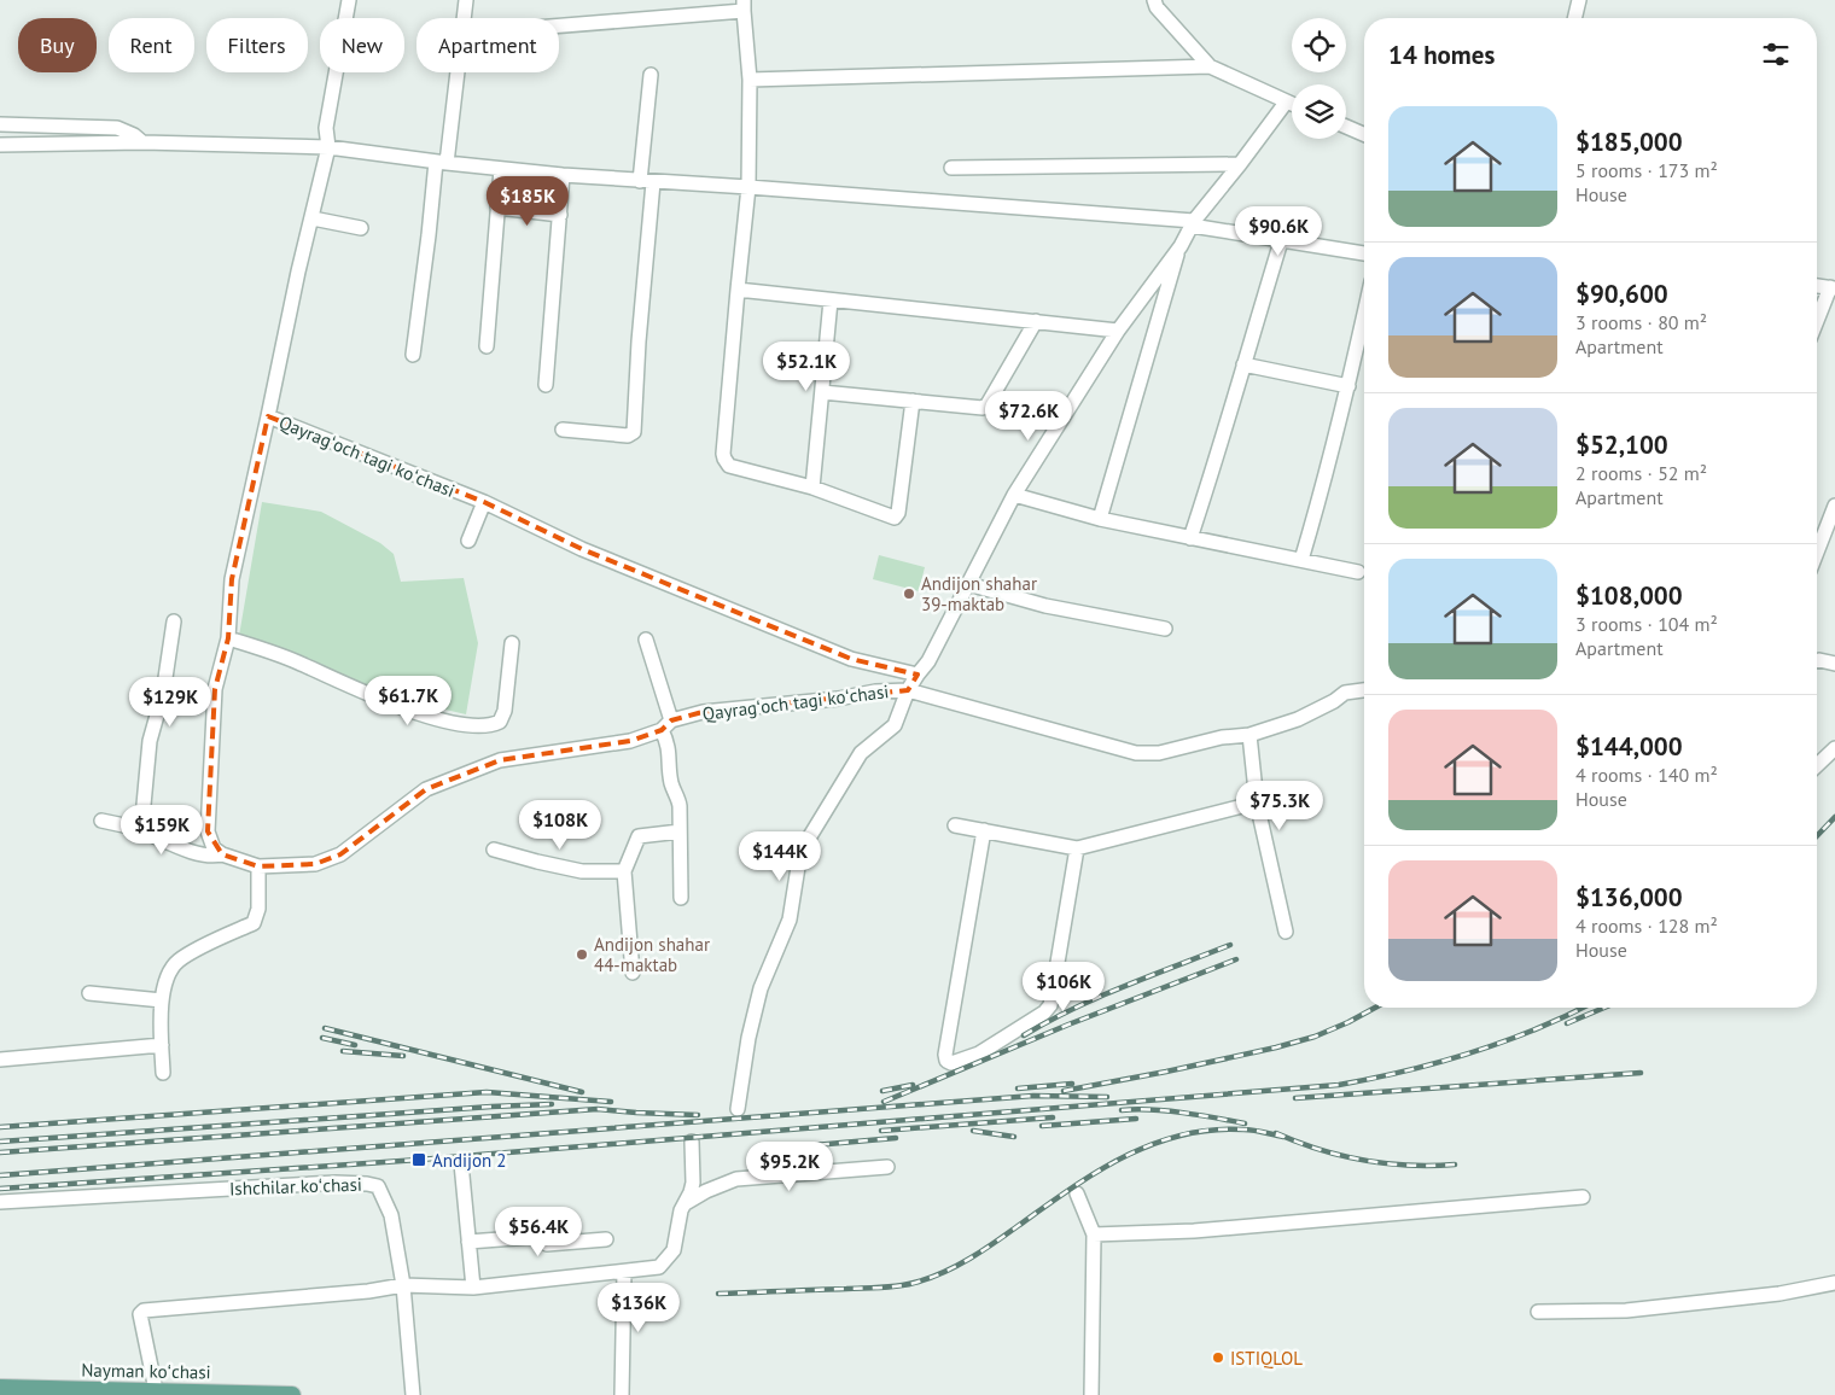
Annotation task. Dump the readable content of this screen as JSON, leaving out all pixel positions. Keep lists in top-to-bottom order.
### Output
{
  "streets": {
    "main road": ["Nayman koʻchasi"],
    "street": ["Qayragʻoch tagi koʻchasi", "Ishchilar koʻchasi"]
  },
  "places": {
    "other": ["Andijon shahar 39-maktab", "Andijon shahar 44-maktab", "ISTIQLOL"],
    "transit": ["Andijon 2"]
  },
  "page": {
    "chip": [
      "Buy",
      "Rent",
      "Filters",
      "New",
      "Apartment"
    ],
    "heading": "14 homes",
    "list": [
      {
        "name": "$185,000",
        "note": "5 rooms · 173 m² · House"
      },
      {
        "name": "$90,600",
        "note": "3 rooms · 80 m² · Apartment"
      },
      {
        "name": "$52,100",
        "note": "2 rooms · 52 m² · Apartment"
      },
      {
        "name": "$108,000",
        "note": "3 rooms · 104 m² · Apartment"
      },
      {
        "name": "$144,000",
        "note": "4 rooms · 140 m² · House"
      },
      {
        "name": "$136,000",
        "note": "4 rooms · 128 m² · House"
      }
    ],
    "price": [
      "$185K",
      "$90.6K",
      "$52.1K",
      "$72.6K",
      "$61.7K",
      "$129K",
      "$75.3K",
      "$108K",
      "$159K",
      "$144K",
      "$106K",
      "$95.2K",
      "$56.4K",
      "$136K"
    ]
  }
}
